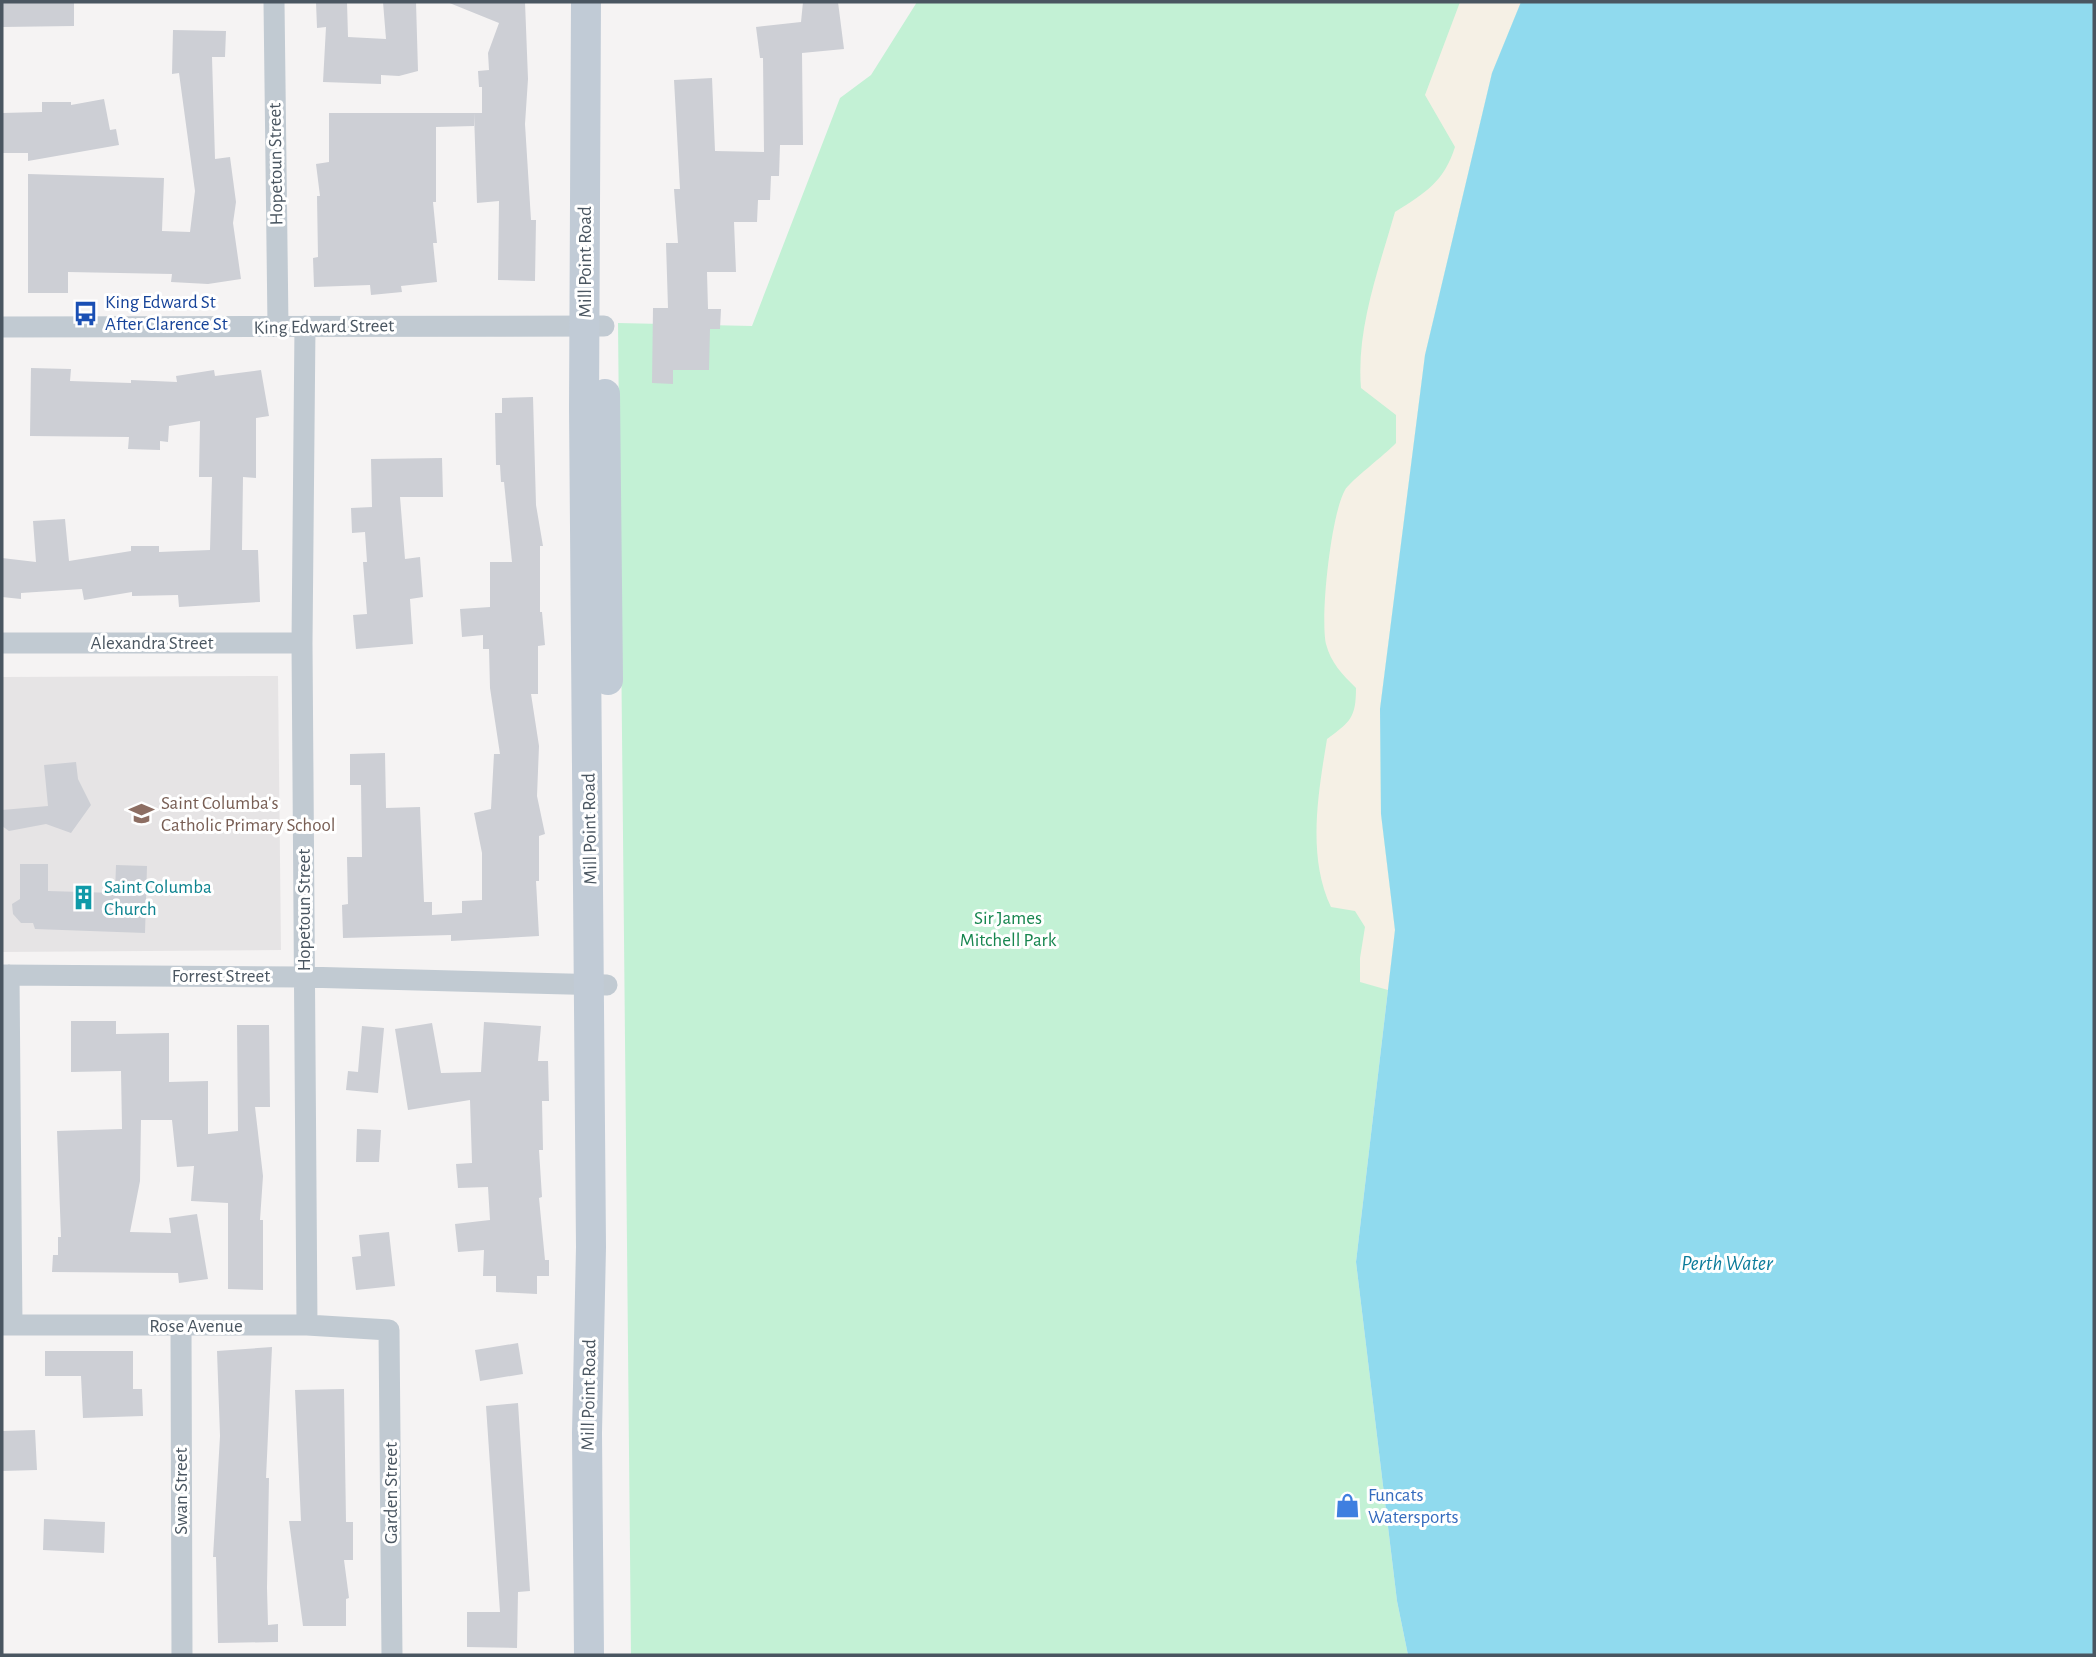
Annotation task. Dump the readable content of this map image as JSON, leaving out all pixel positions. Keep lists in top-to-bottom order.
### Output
{
  "streets": {
    "main road": ["Mill Point Road"],
    "street": [
      "Hopetoun Street",
      "King Edward Street",
      "Alexandra Street",
      "Forrest Street",
      "Rose Avenue",
      "Swan Street",
      "Garden Street"
    ]
  },
  "crossings": [
    ["Hopetoun Street", "King Edward Street"],
    ["Hopetoun Street", "Alexandra Street"],
    ["Hopetoun Street", "Forrest Street"],
    ["Hopetoun Street", "Rose Avenue"],
    ["Mill Point Road", "King Edward Street"],
    ["Mill Point Road", "Forrest Street"],
    ["Rose Avenue", "Swan Street"],
    ["Rose Avenue", "Garden Street"]
  ],
  "water": ["Perth Water"],
  "parks": ["Sir James Mitchell Park"],
  "places": {
    "bus stop": ["King Edward St After Clarence St"],
    "school or university": ["Saint Columba's Catholic Primary School"],
    "building": ["Saint Columba Church"],
    "shop": ["Funcats Watersports"]
  }
}
